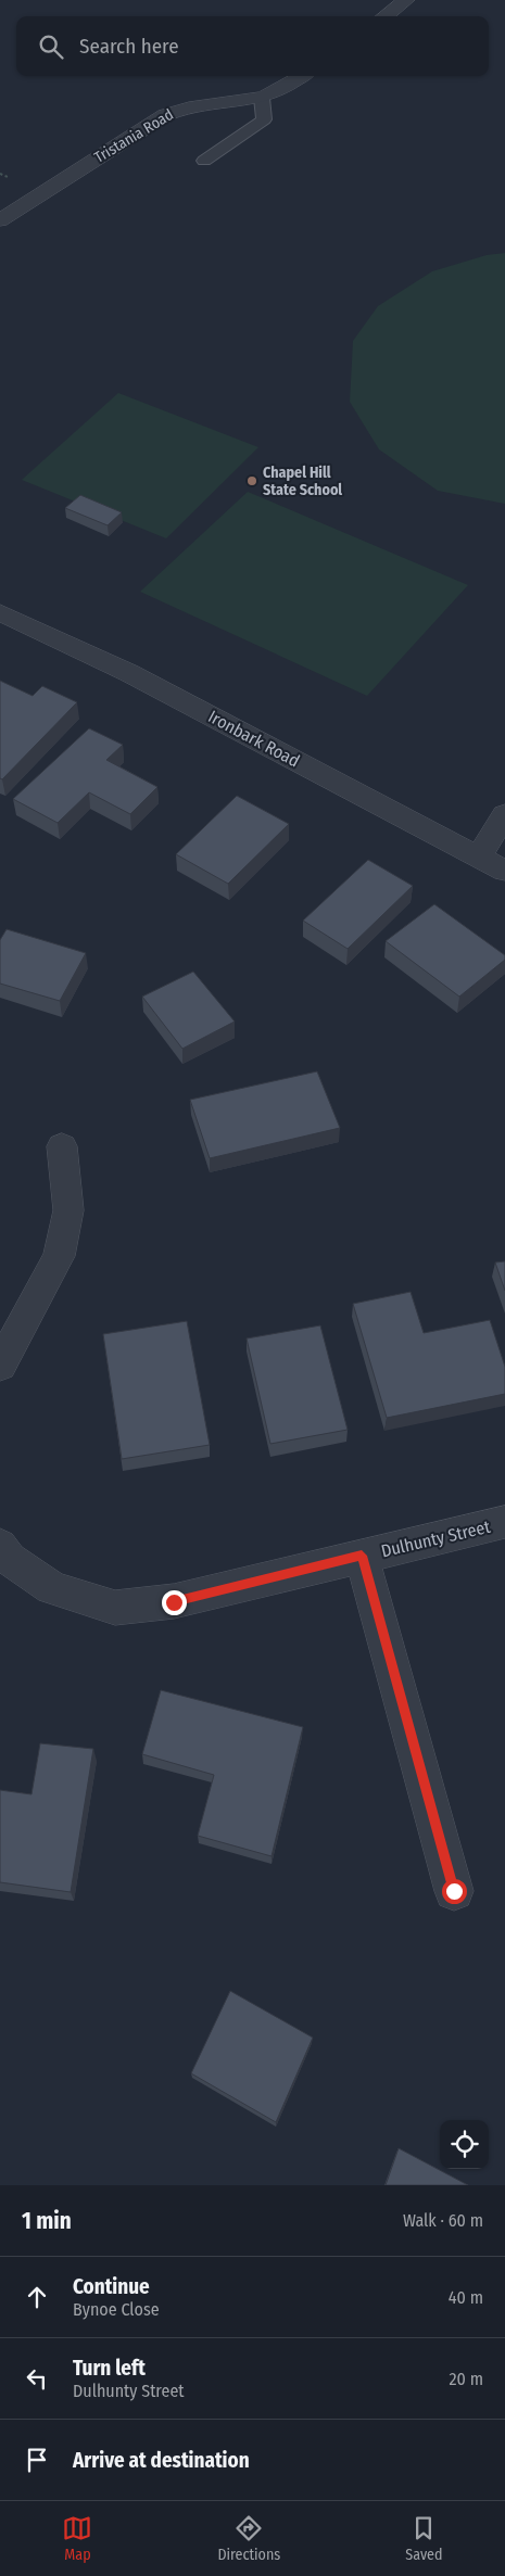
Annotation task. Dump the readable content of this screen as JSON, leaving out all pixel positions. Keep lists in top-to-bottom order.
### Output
{
  "streets": {
    "street": ["Tristania Road", "Ironbark Road", "Dulhunty Street"]
  },
  "places": ["Chapel Hill State School"],
  "page": {
    "search": "Search here",
    "heading": ["1 min", "Walk · 60 m"],
    "list": [
      ["Continue", "Bynoe Close", "40 m"],
      ["Turn left", "Dulhunty Street", "20 m"],
      "Arrive at destination"
    ],
    "nav": ["Map", "Directions", "Saved"]
  }
}
